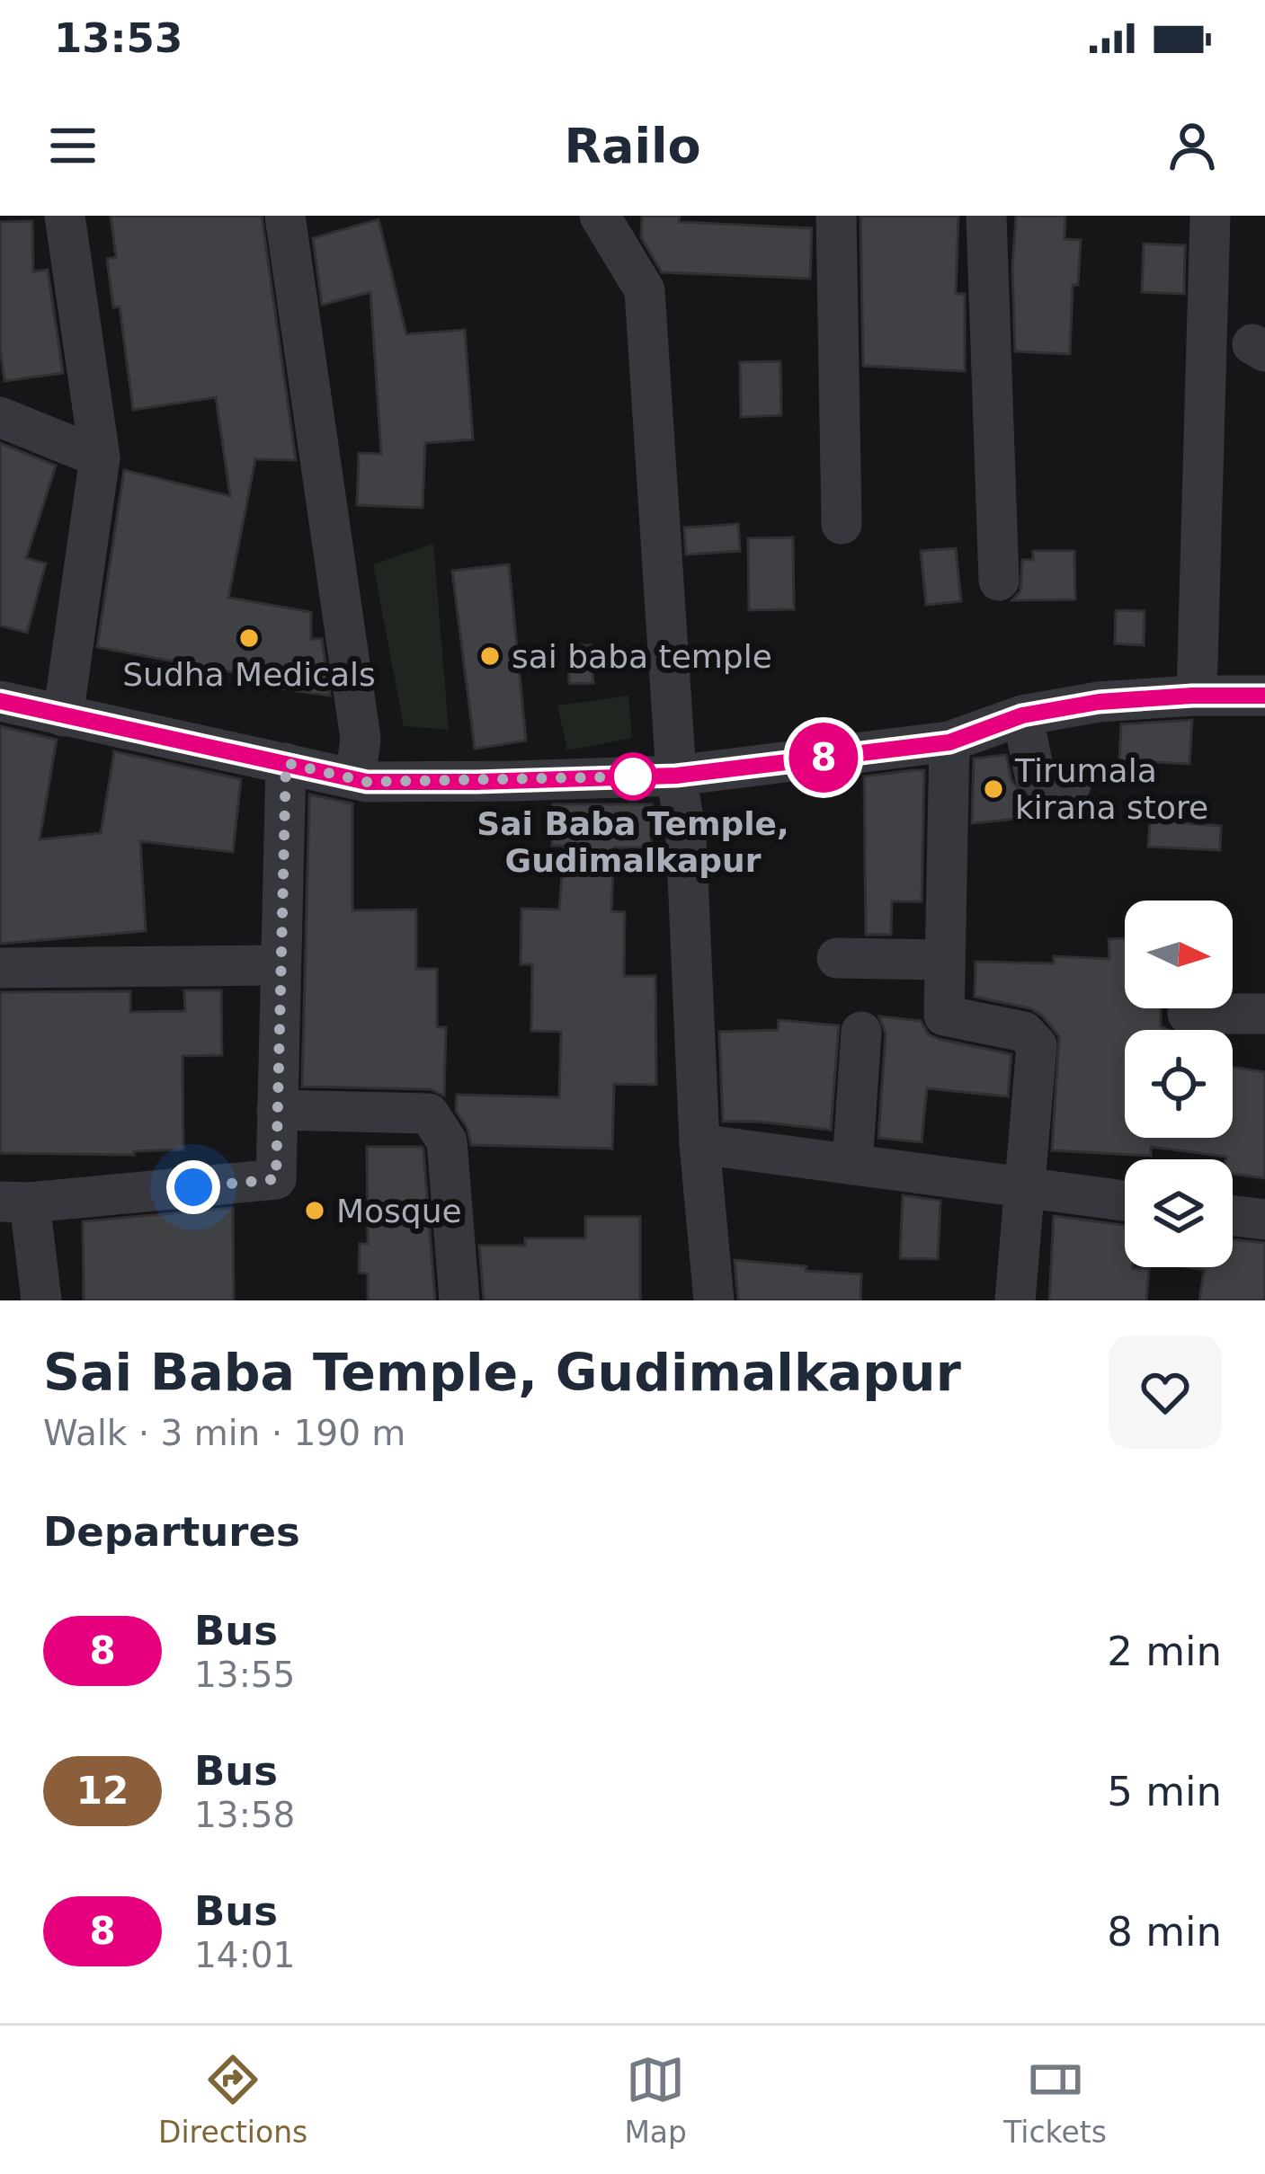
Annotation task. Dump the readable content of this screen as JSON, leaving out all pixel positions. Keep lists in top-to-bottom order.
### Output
{
  "places": [
    "Sudha Medicals",
    "sai baba temple",
    "Sai Baba Temple, Gudimalkapur",
    "Tirumala kirana store",
    "Mosque"
  ],
  "lines": ["bus line 8"],
  "north": "right",
  "page": {
    "status": "13:53",
    "header": "Railo",
    "on_map": "8",
    "heading": [
      ["Sai Baba Temple, Gudimalkapur", "Walk · 3 min · 190 m"],
      "Departures"
    ],
    "list": [
      {
        "mark": "8",
        "name": "Bus",
        "note": "13:55",
        "value": "2 min"
      },
      {
        "mark": "12",
        "name": "Bus",
        "note": "13:58",
        "value": "5 min"
      },
      {
        "mark": "8",
        "name": "Bus",
        "note": "14:01",
        "value": "8 min"
      }
    ],
    "tabs": ["Directions", "Map", "Tickets"]
  }
}
